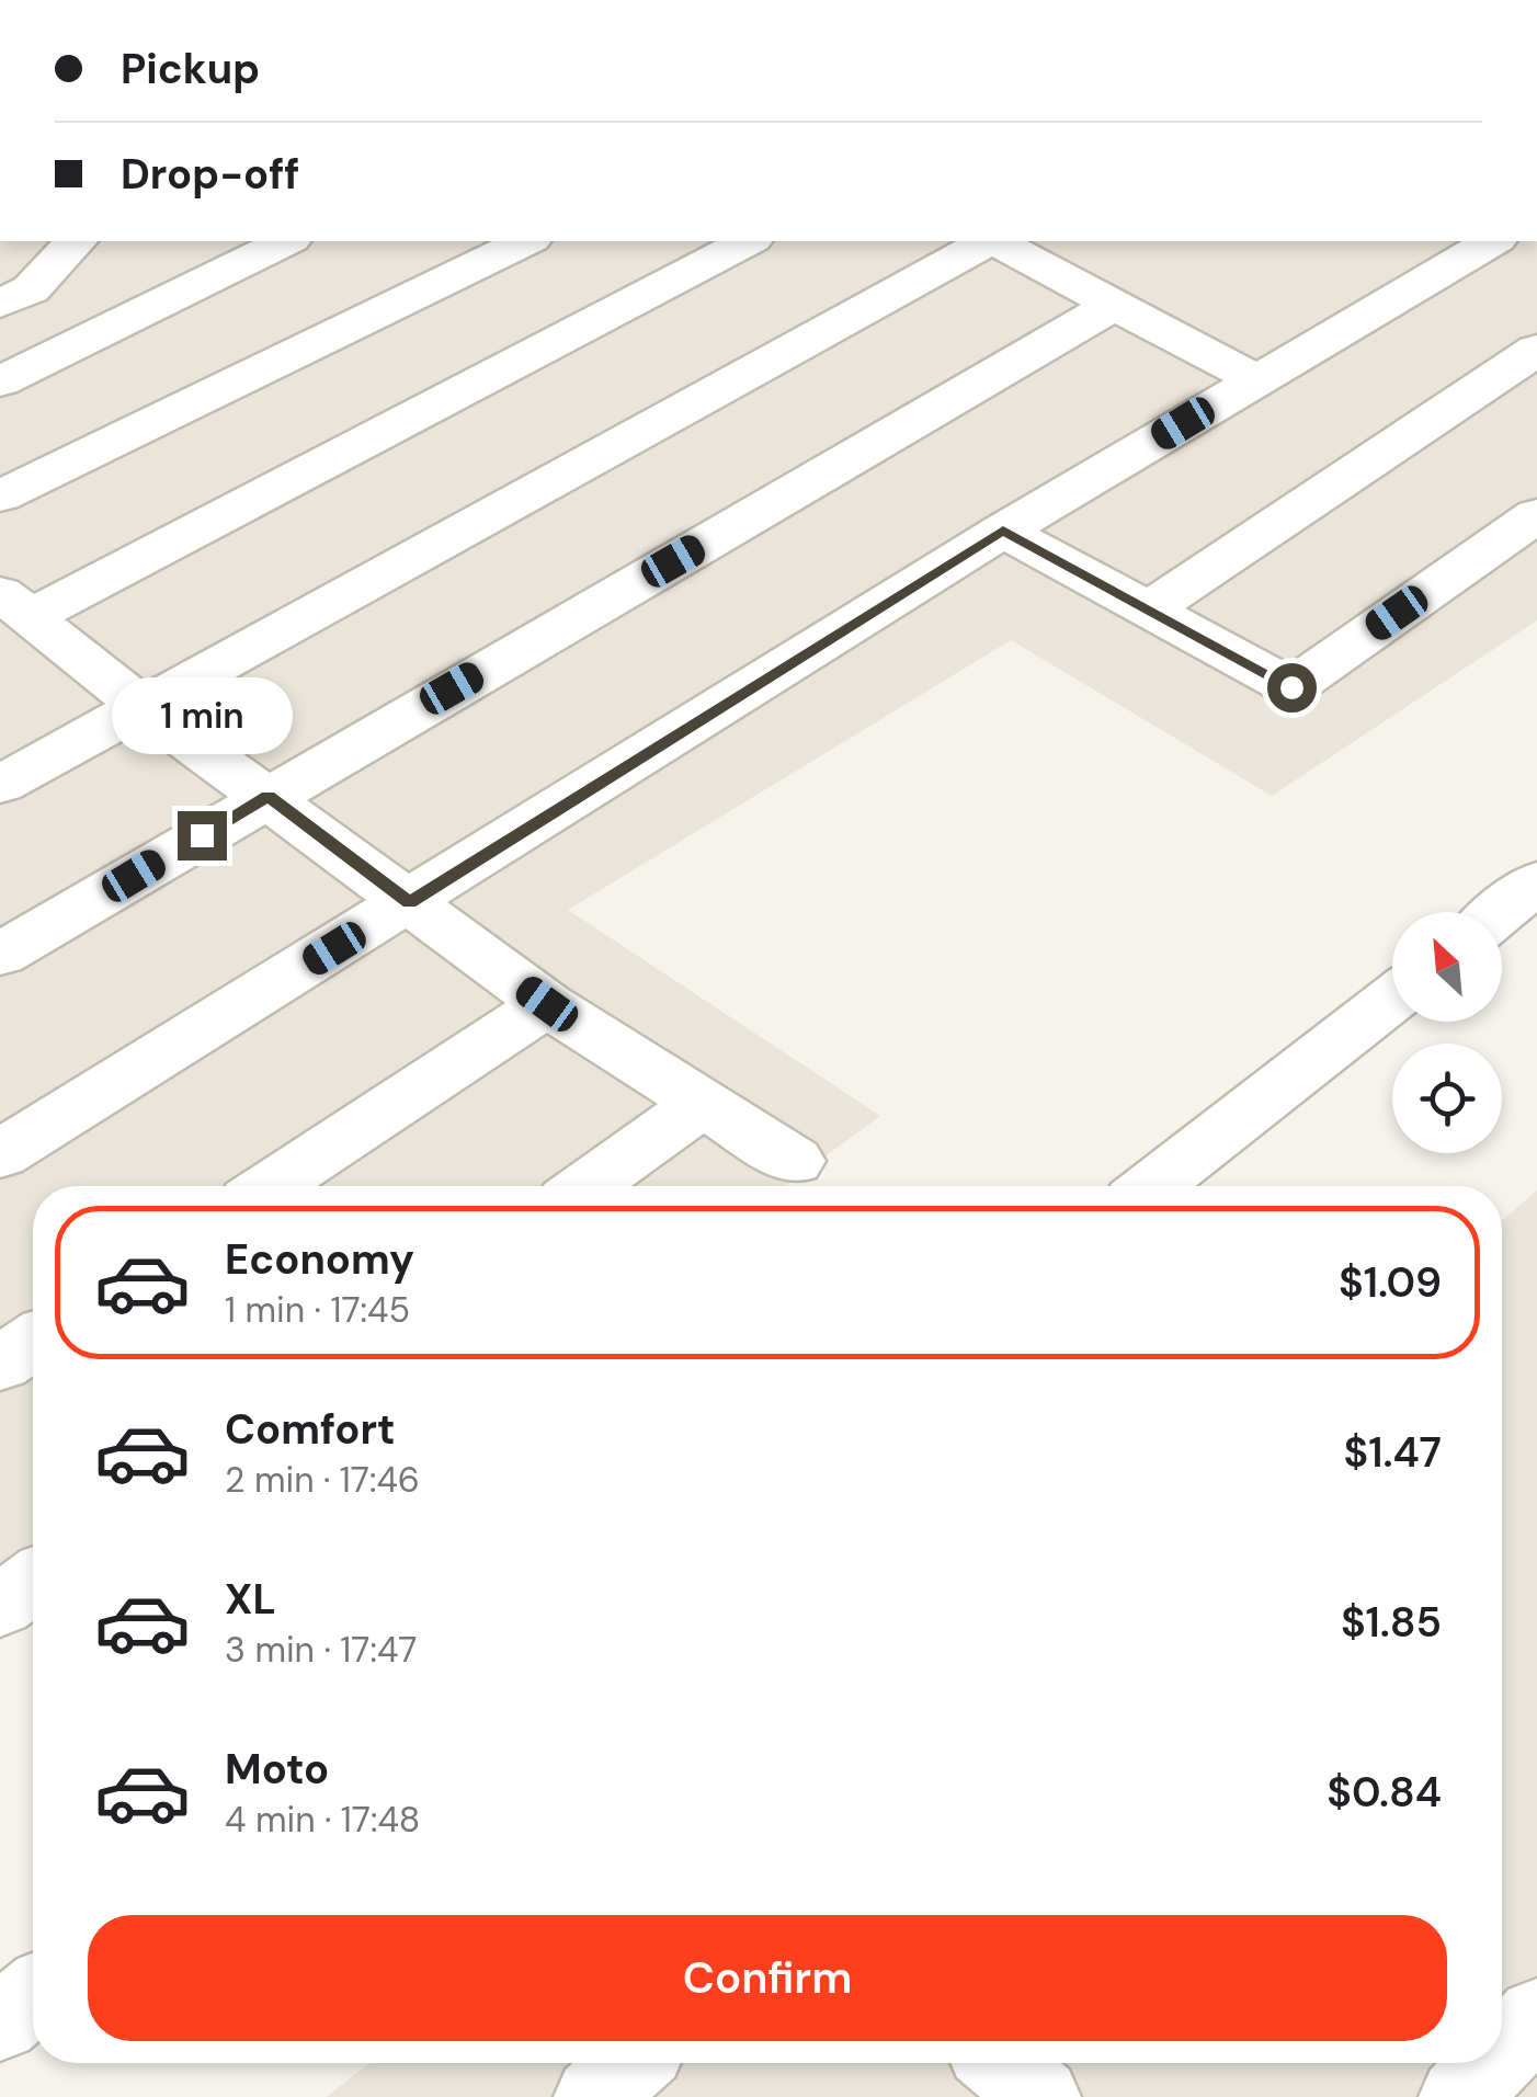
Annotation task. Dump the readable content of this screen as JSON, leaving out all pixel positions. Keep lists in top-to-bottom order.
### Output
{
  "north": "top left",
  "page": {
    "banner": ["Pickup", "Drop-off"],
    "bubble": "1 min",
    "list": [
      {
        "name": "Economy",
        "note": "1 min · 17:45",
        "value": "$1.09"
      },
      {
        "name": "Comfort",
        "note": "2 min · 17:46",
        "value": "$1.47"
      },
      {
        "name": "XL",
        "note": "3 min · 17:47",
        "value": "$1.85"
      },
      {
        "name": "Moto",
        "note": "4 min · 17:48",
        "value": "$0.84"
      }
    ],
    "buttons": "Confirm"
  }
}
